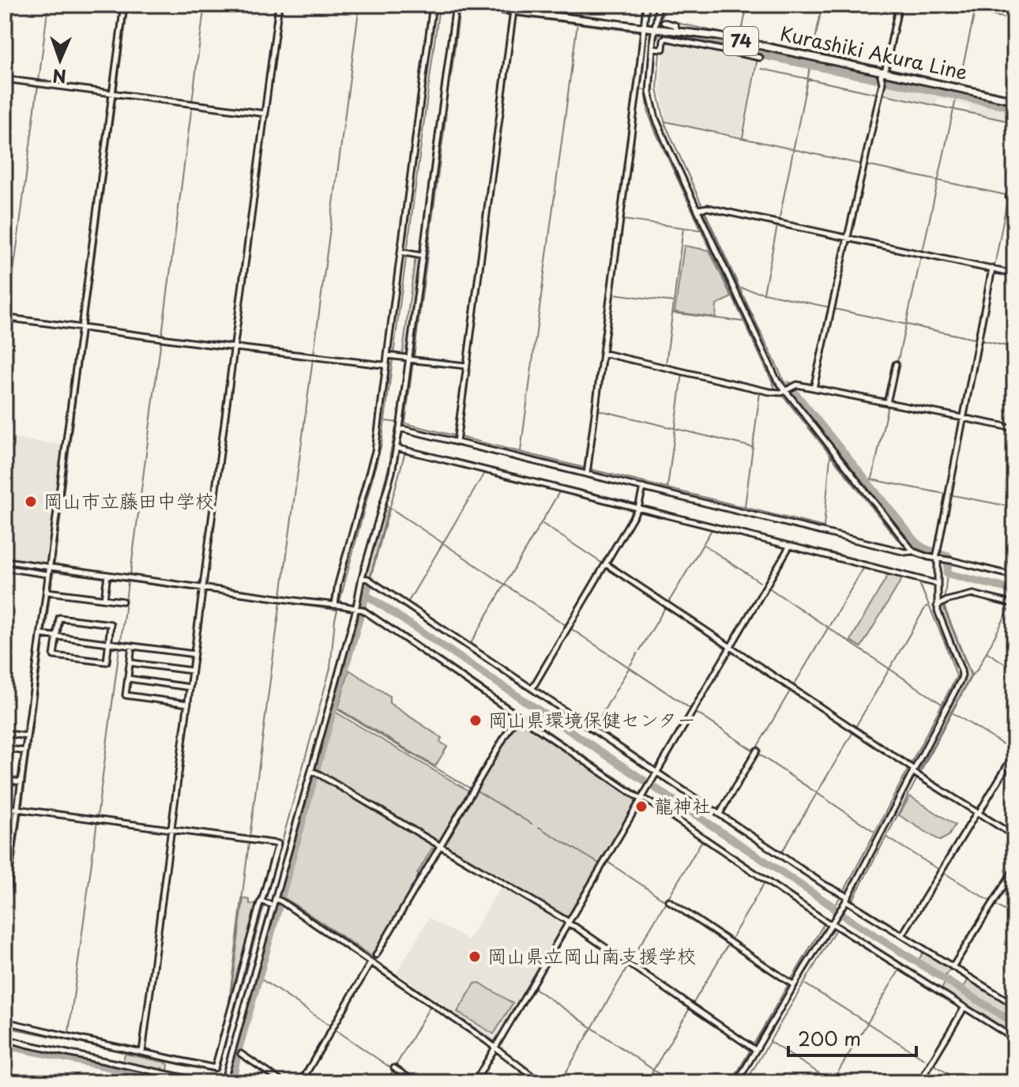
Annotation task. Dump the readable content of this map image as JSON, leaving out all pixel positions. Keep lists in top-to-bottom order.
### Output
{
  "streets": {
    "main road": ["74", "Kurashiki Akura Line"]
  },
  "places": [
    "岡山市立藤田中学校",
    "岡山県環境保健センター",
    "龍神社",
    "岡山県立岡山南支援学校"
  ],
  "scale_bar": "200 m",
  "north": "bottom"
}
